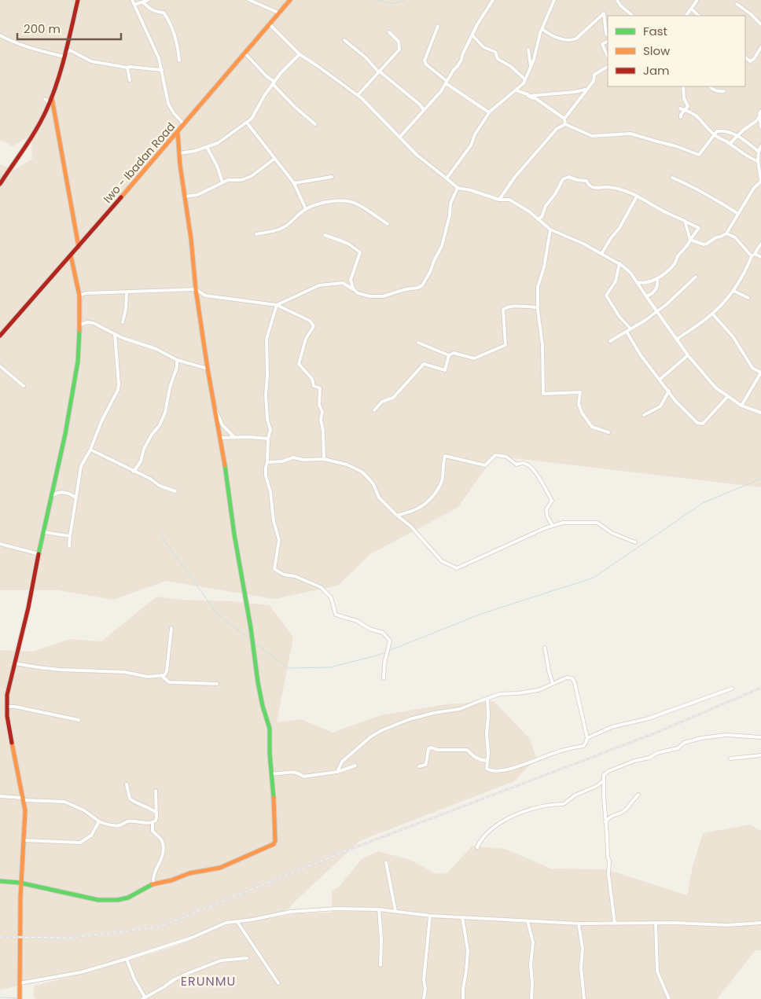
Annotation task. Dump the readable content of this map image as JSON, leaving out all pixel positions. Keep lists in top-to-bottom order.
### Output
{
  "streets": {
    "street": ["Iwo - Ibadan Road"]
  },
  "districts": ["ERUNMU"],
  "legend": ["Fast", "Slow", "Jam"],
  "scale_bar": "200 m"
}
